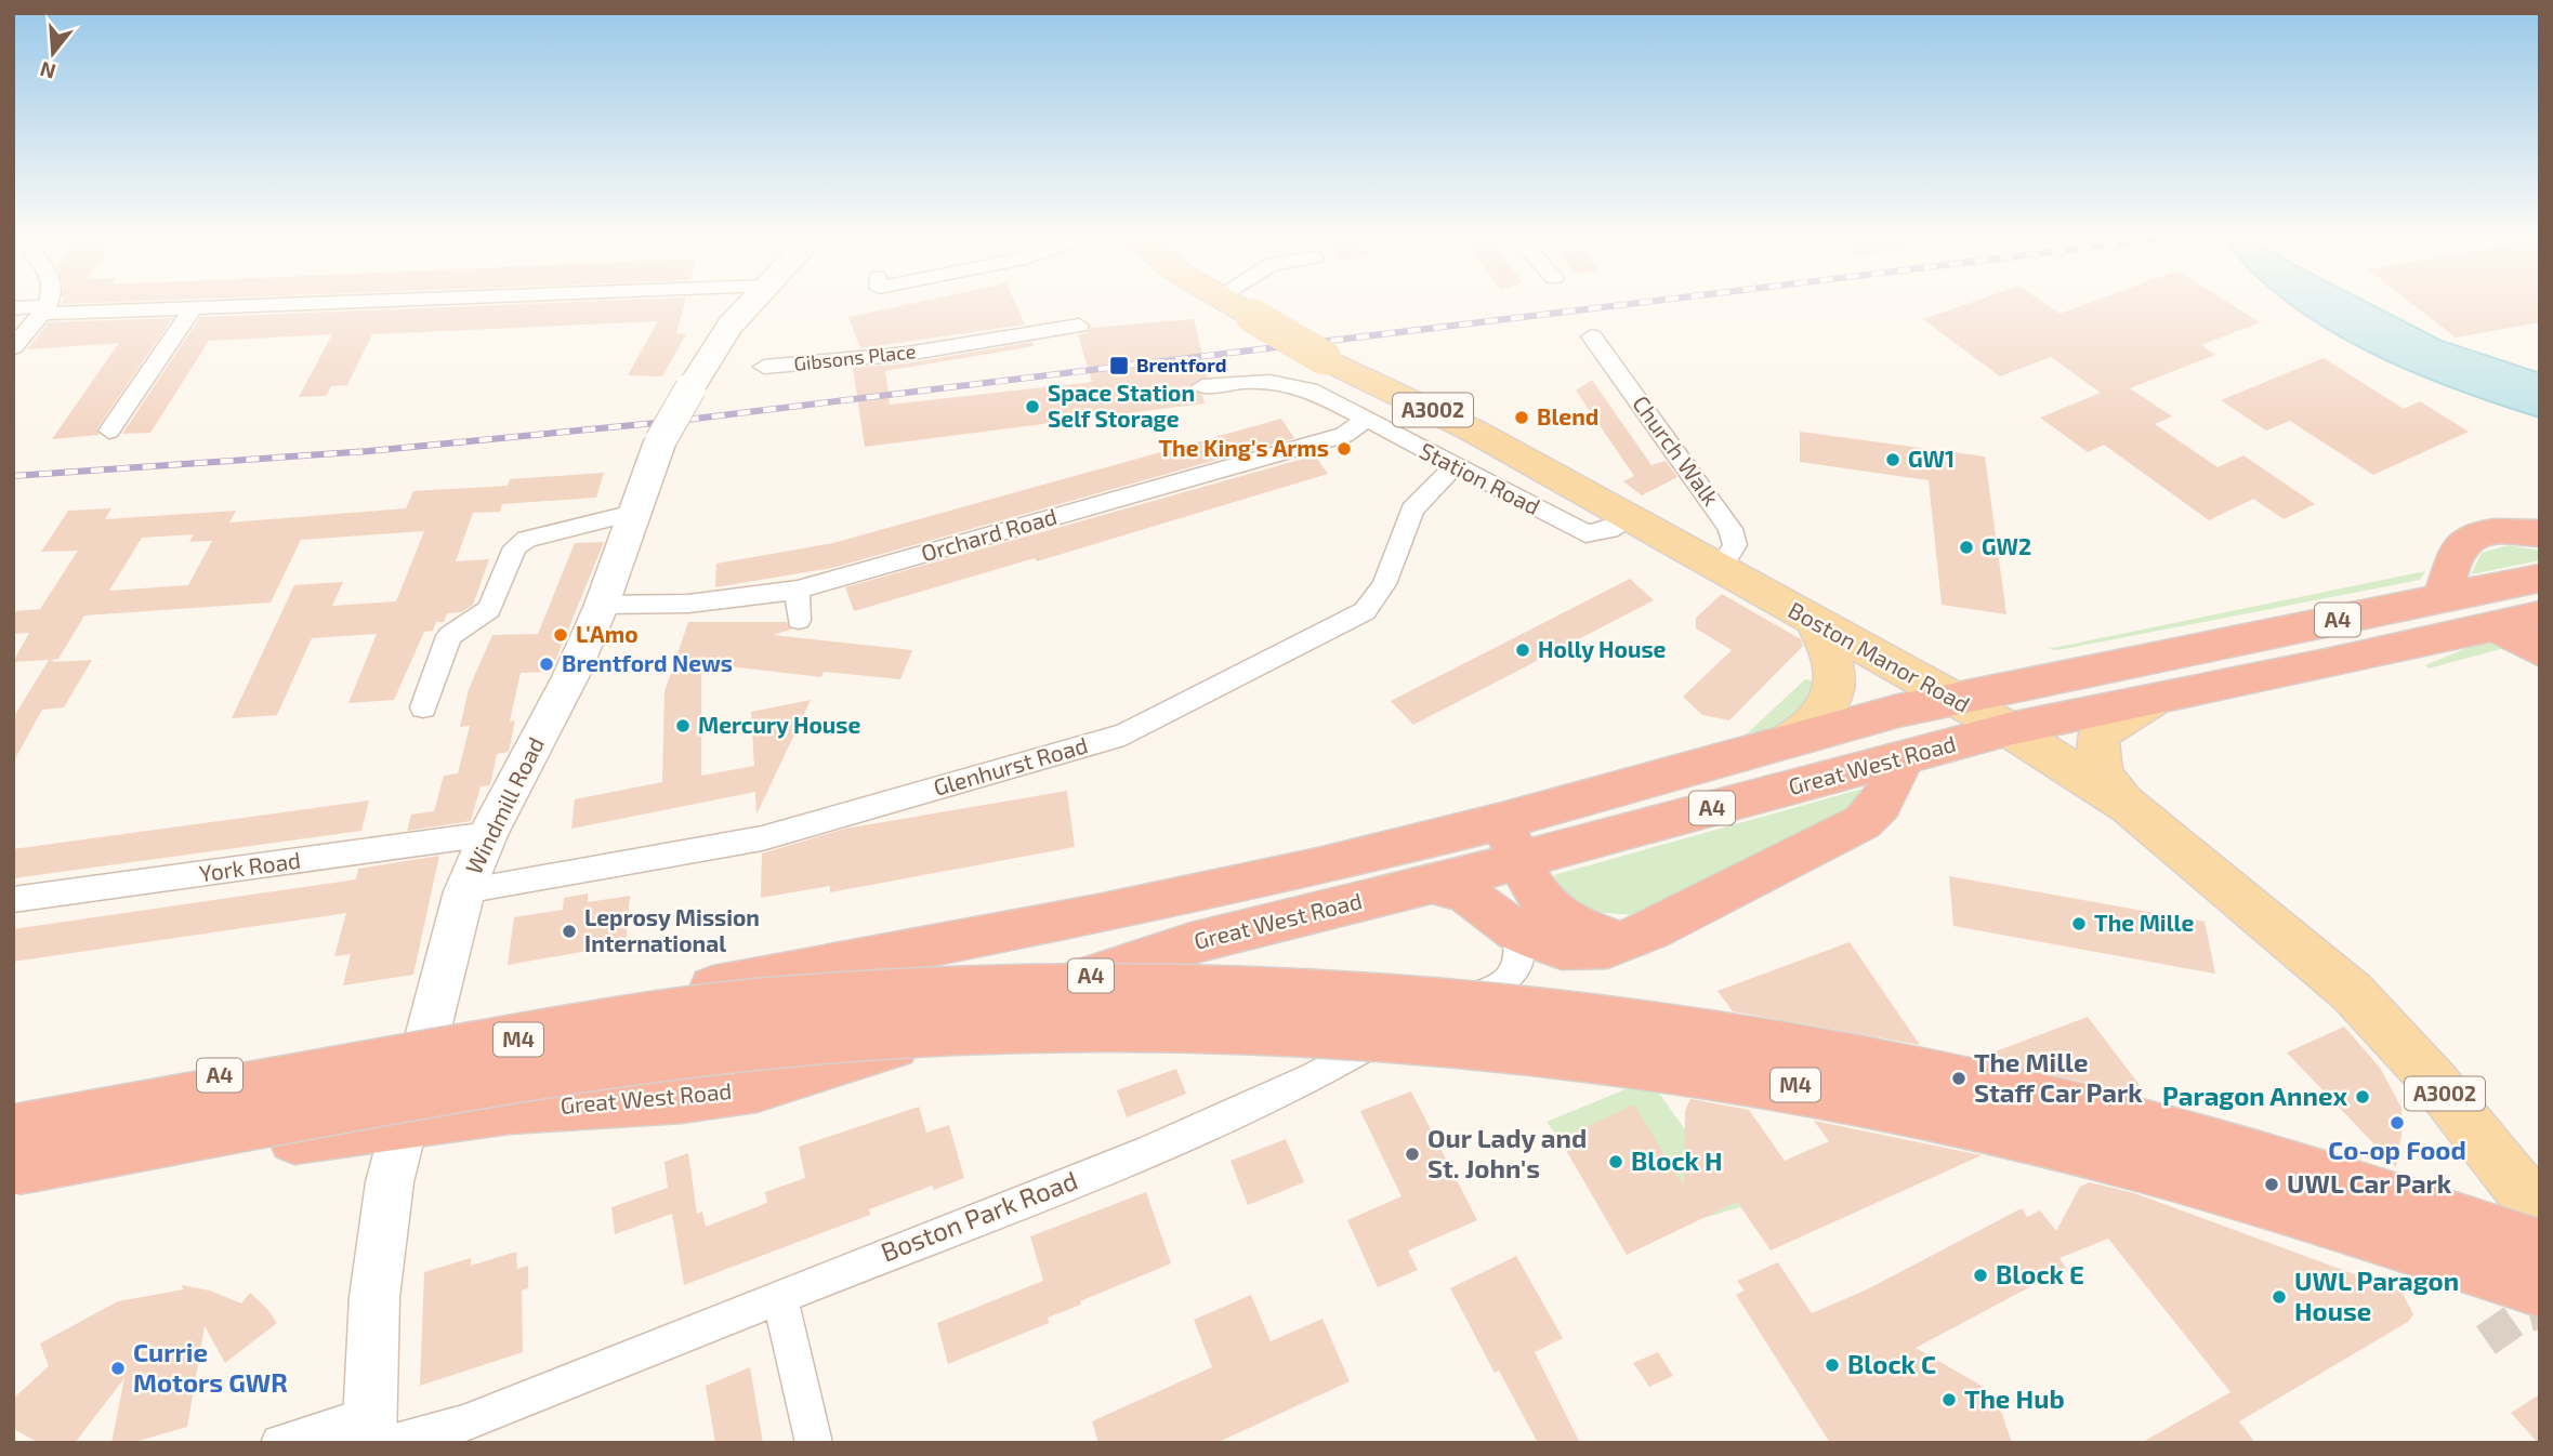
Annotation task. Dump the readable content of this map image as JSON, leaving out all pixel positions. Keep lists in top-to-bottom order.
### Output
{
  "streets": {
    "highway": ["A4", "Great West Road", "M4"],
    "main road": ["A3002", "Boston Manor Road", "Windmill Road"],
    "street": [
      "Gibsons Place",
      "Church Walk",
      "Station Road",
      "Orchard Road",
      "Glenhurst Road",
      "York Road",
      "Boston Park Road"
    ]
  },
  "crossings": [
    ["A3002", "Boston Manor Road"],
    ["A3002", "Great West Road"],
    ["Church Walk", "Boston Manor Road"],
    ["Station Road", "Orchard Road"],
    ["Station Road", "Boston Manor Road"],
    ["Station Road", "Glenhurst Road"],
    ["Orchard Road", "Windmill Road"],
    ["Boston Manor Road", "Great West Road"],
    ["Boston Manor Road", "M4"],
    ["Great West Road", "Windmill Road"],
    ["Glenhurst Road", "Windmill Road"],
    ["Windmill Road", "York Road"],
    ["Windmill Road", "Boston Park Road"]
  ],
  "places": {
    "transit": ["Brentford"],
    "other": [
      "Space Station Self Storage",
      "Blend",
      "The King's Arms",
      "GW1",
      "GW2",
      "L'Amo",
      "Holly House",
      "Brentford News",
      "Mercury House",
      "The Mille",
      "Leprosy Mission International",
      "The Mille Staff Car Park",
      "Paragon Annex",
      "Co-op Food",
      "Our Lady and St. John's",
      "Block H",
      "UWL Car Park",
      "Block E",
      "UWL Paragon House",
      "Block C",
      "Currie Motors GWR",
      "The Hub"
    ]
  },
  "north": "bottom"
}
